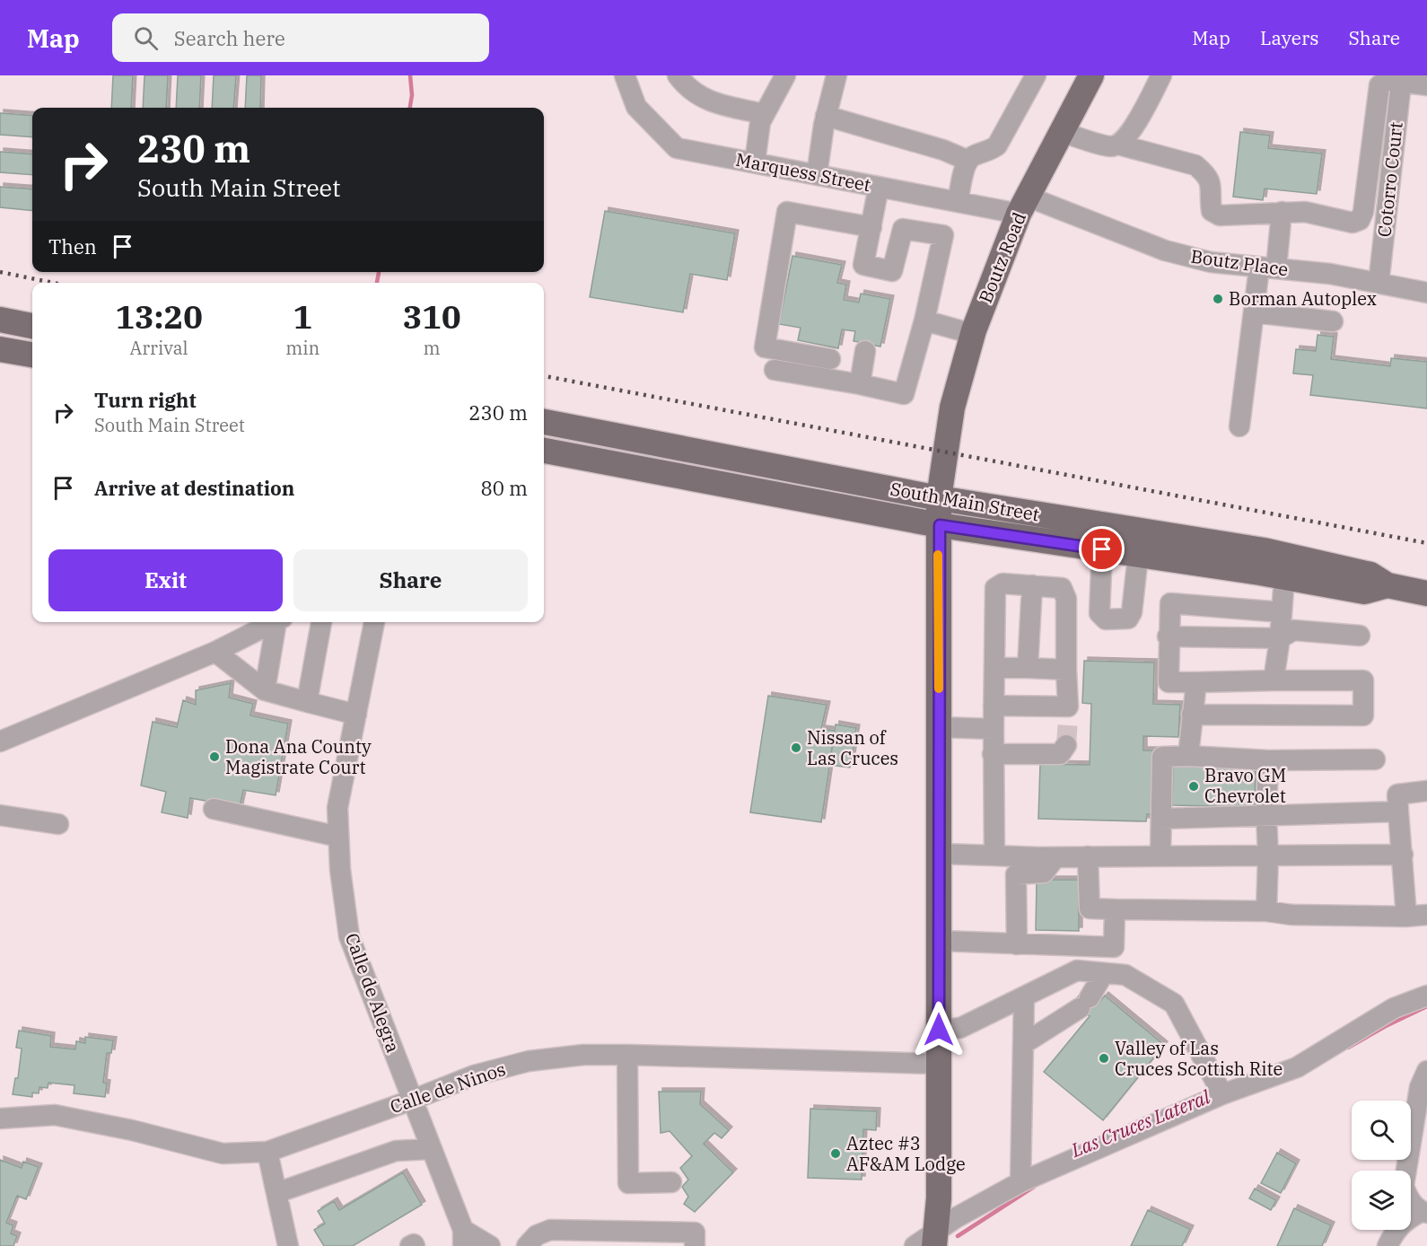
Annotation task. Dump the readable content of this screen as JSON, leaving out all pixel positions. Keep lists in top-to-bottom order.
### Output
{
  "streets": {
    "main road": ["Boutz Road", "South Main Street"],
    "street": [
      "Marquess Street",
      "Cotorro Court",
      "Boutz Place",
      "Calle de Alegra",
      "Calle de Ninos"
    ]
  },
  "crossings": [
    ["Marquess Street", "Boutz Road"],
    ["Marquess Street", "Boutz Place"],
    ["Cotorro Court", "Boutz Place"],
    ["Boutz Road", "Boutz Place"],
    ["Boutz Road", "South Main Street"],
    ["Boutz Road", "Calle de Ninos"],
    ["Calle de Alegra", "Calle de Ninos"]
  ],
  "water": ["Las Cruces Lateral"],
  "places": [
    "Borman Autoplex",
    "Nissan of Las Cruces",
    "Dona Ana County Magistrate Court",
    "Bravo GM Chevrolet",
    "Valley of Las Cruces Scottish Rite",
    "Aztec #3 AF&AM Lodge"
  ],
  "page": {
    "header": "Map",
    "search": "Search here",
    "nav": ["Map", "Layers", "Share"],
    "turn": ["230 m", "South Main Street"],
    "then": "Then",
    "eta": [
      "13:20",
      "Arrival",
      "1",
      "min",
      "310",
      "m"
    ],
    "list": [
      {
        "name": "Turn right",
        "note": "South Main Street",
        "value": "230 m"
      },
      {
        "name": "Arrive at destination",
        "value": "80 m"
      }
    ],
    "buttons": ["Exit", "Share"]
  }
}
